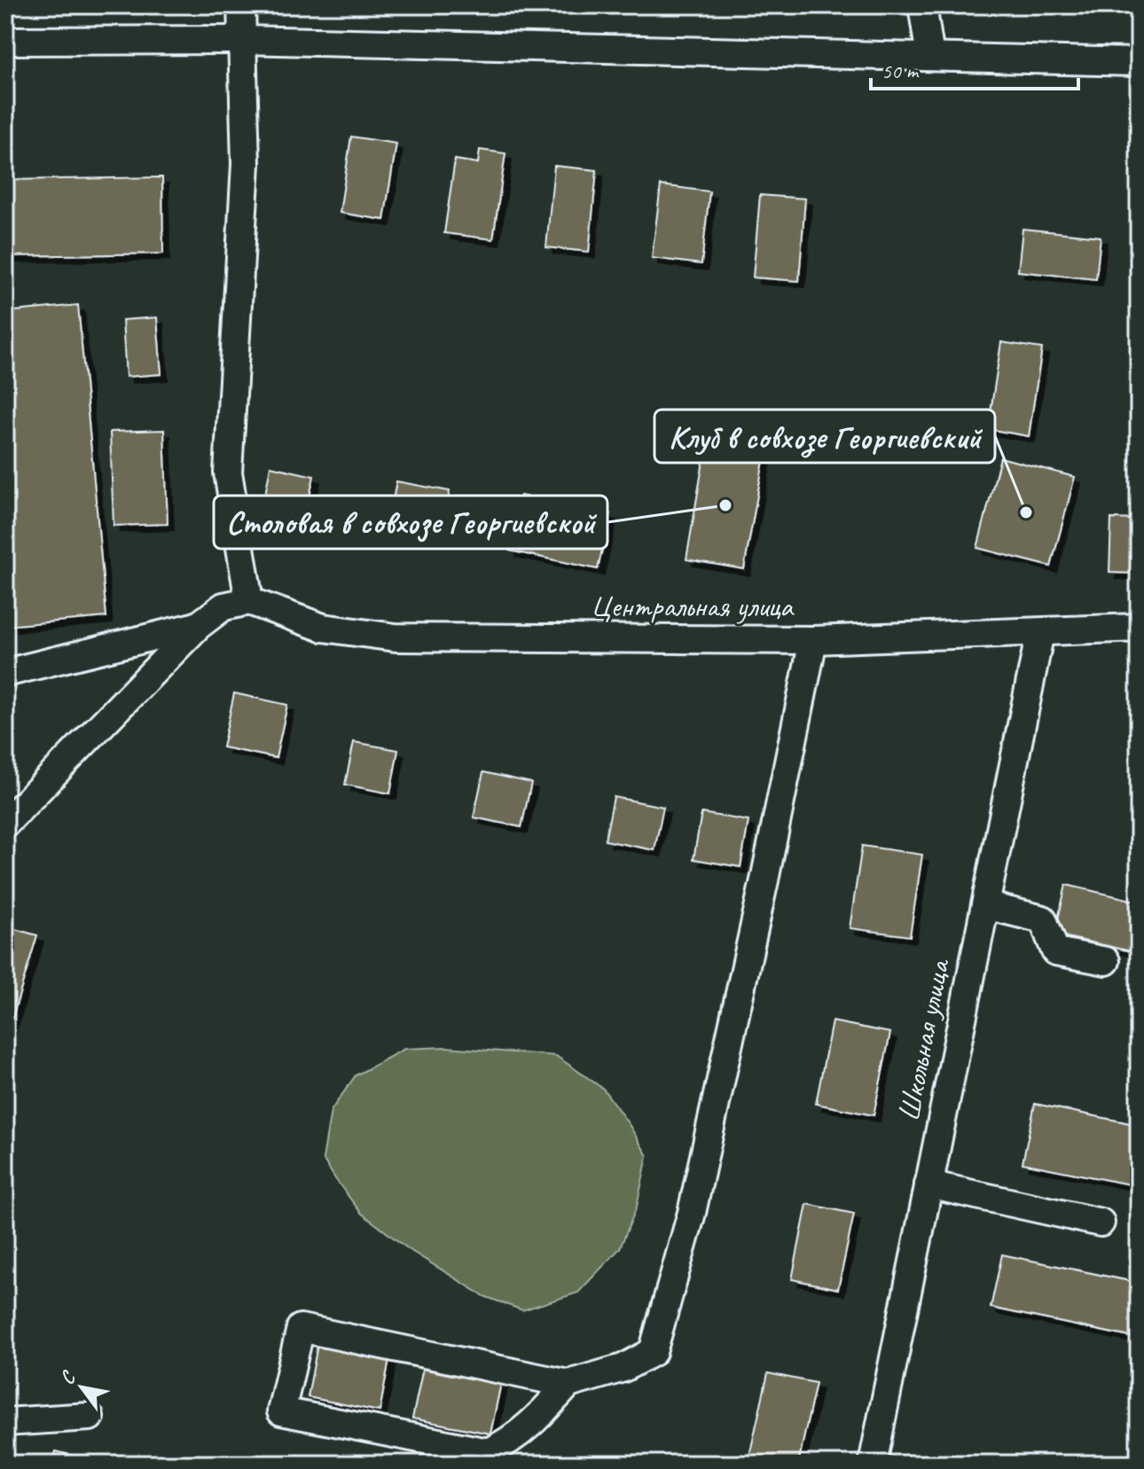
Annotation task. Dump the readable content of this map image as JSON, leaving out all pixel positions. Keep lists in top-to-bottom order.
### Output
{
  "streets": {
    "street": ["Центральная улица", "Школьная улица"]
  },
  "crossings": [
    ["Центральная улица", "Школьная улица"]
  ],
  "places": ["Столовая в совхозе Георгиевской", "Клуб в совхозе Георгиевский"],
  "scale_bar": "50 m",
  "north": "top left"
}
